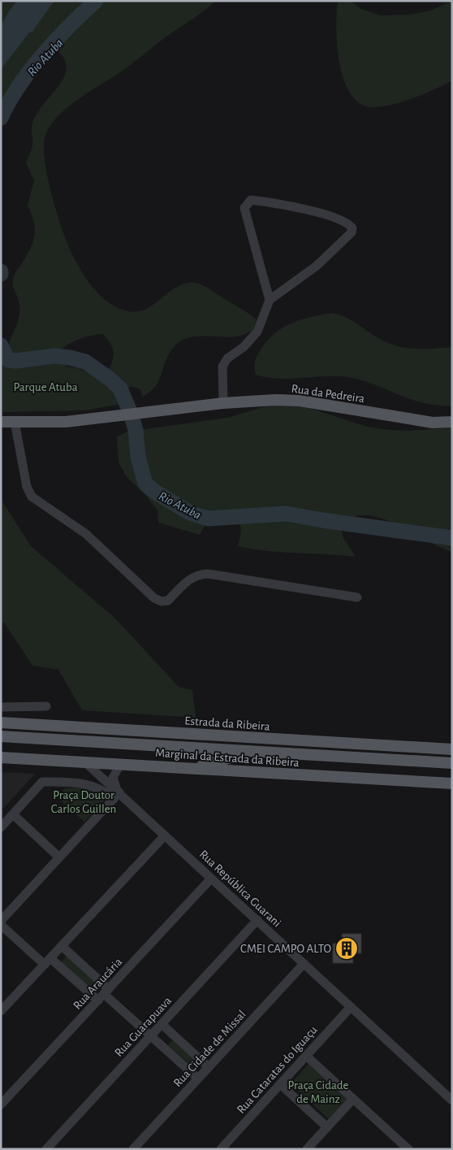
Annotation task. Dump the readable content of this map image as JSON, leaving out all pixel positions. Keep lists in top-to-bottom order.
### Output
{
  "streets": {
    "main road": ["Rua da Pedreira", "Estrada da Ribeira", "Marginal da Estrada da Ribeira"],
    "street": [
      "Rua República Guarani",
      "Rua Araucária",
      "Rua Guarapuava",
      "Rua Cidade de Missal",
      "Rua Cataratas do Iguaçu"
    ]
  },
  "crossings": [
    ["Marginal da Estrada da Ribeira", "Rua República Guarani"],
    ["Rua República Guarani", "Rua Araucária"],
    ["Rua República Guarani", "Rua Guarapuava"],
    ["Rua República Guarani", "Rua Cidade de Missal"],
    ["Rua República Guarani", "Rua Cataratas do Iguaçu"]
  ],
  "water": ["Rio Atuba"],
  "parks": ["Parque Atuba", "Praça Doutor Carlos Guillen", "Praça Cidade de Mainz"],
  "places": {
    "building": ["CMEI CAMPO ALTO"]
  }
}
